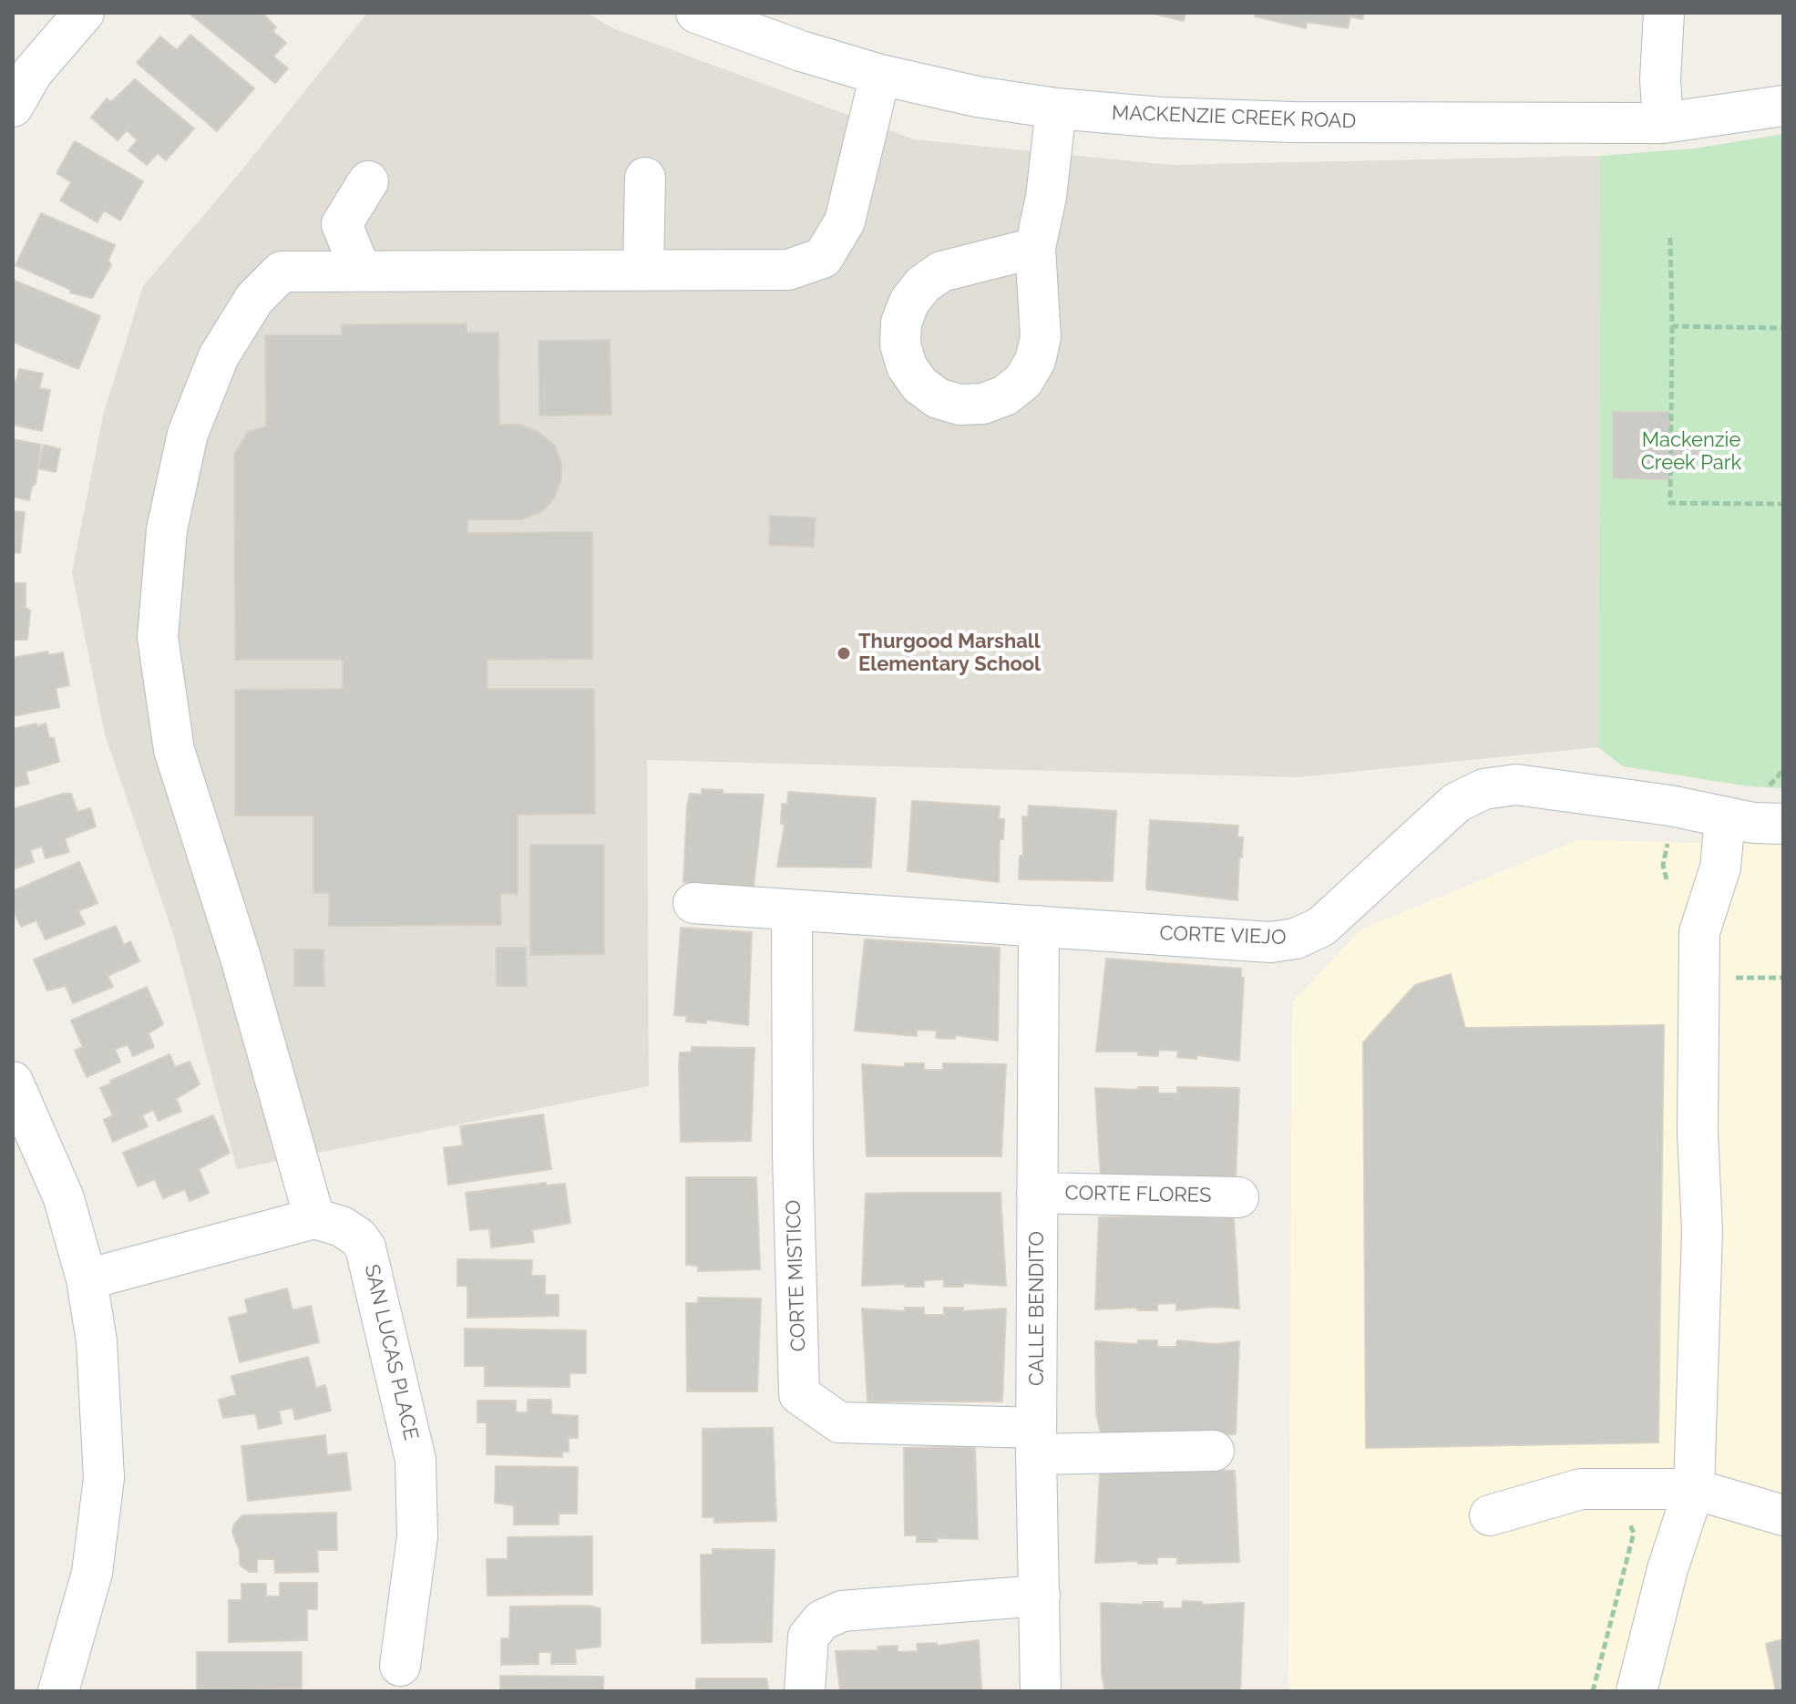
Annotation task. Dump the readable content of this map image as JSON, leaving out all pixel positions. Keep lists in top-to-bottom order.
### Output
{
  "streets": {
    "street": [
      "MACKENZIE CREEK ROAD",
      "CORTE VIEJO",
      "CORTE FLORES",
      "CORTE MISTICO",
      "CALLE BENDITO",
      "SAN LUCAS PLACE"
    ]
  },
  "crossings": [
    ["CORTE VIEJO", "CORTE MISTICO"],
    ["CORTE VIEJO", "CALLE BENDITO"],
    ["CORTE FLORES", "CALLE BENDITO"],
    ["CORTE MISTICO", "CALLE BENDITO"]
  ],
  "parks": ["Mackenzie Creek Park"],
  "places": ["Thurgood Marshall Elementary School"]
}
